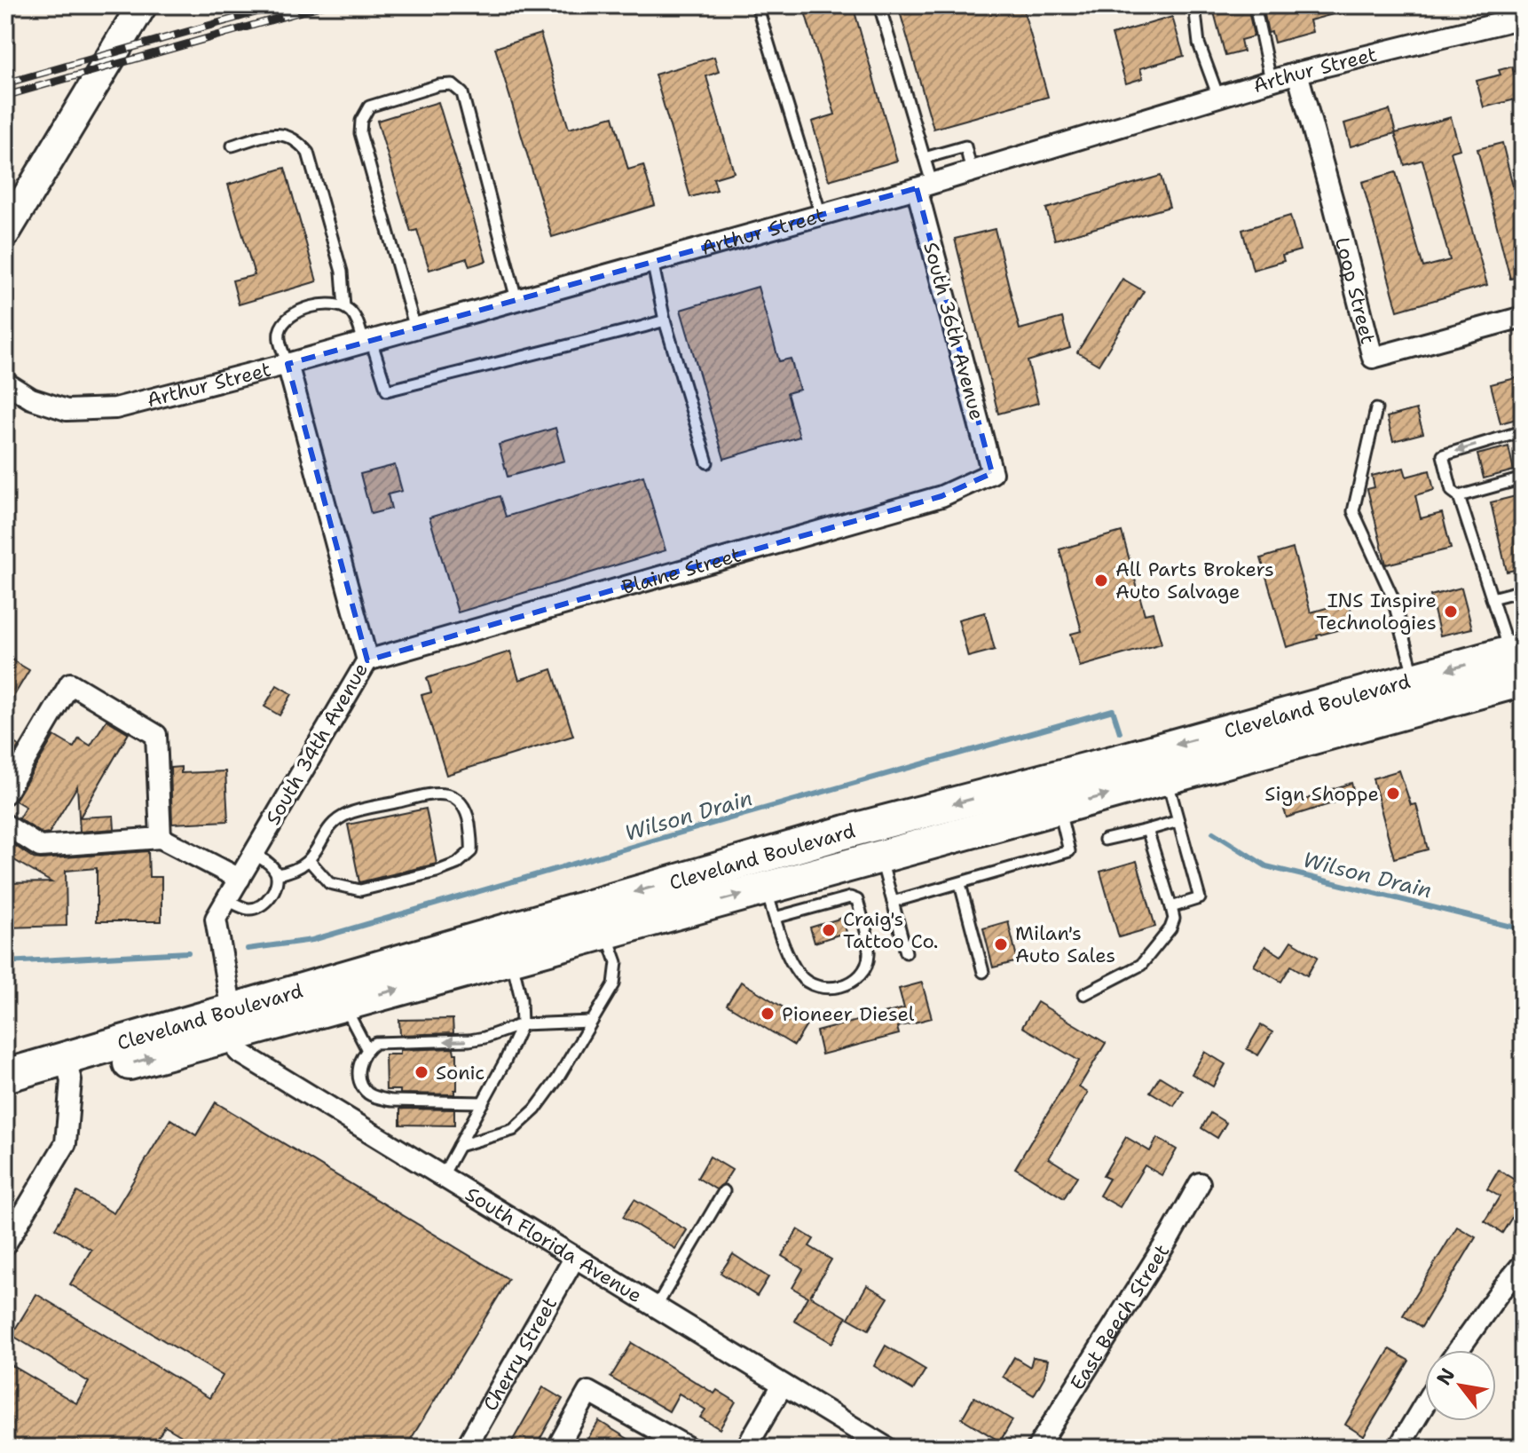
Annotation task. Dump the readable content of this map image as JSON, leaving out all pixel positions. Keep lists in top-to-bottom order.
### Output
{
  "streets": {
    "main road": ["Cleveland Boulevard"],
    "street": [
      "Arthur Street",
      "Loop Street",
      "South 36th Avenue",
      "Blaine Street",
      "South 34th Avenue",
      "South Florida Avenue",
      "East Beech Street",
      "Cherry Street"
    ]
  },
  "crossings": [
    ["Arthur Street", "Loop Street"],
    ["Arthur Street", "South 36th Avenue"],
    ["Arthur Street", "South 34th Avenue"],
    ["South 36th Avenue", "Blaine Street"],
    ["Blaine Street", "South 34th Avenue"],
    ["Cleveland Boulevard", "South 34th Avenue"],
    ["Cleveland Boulevard", "South Florida Avenue"],
    ["South 34th Avenue", "South Florida Avenue"],
    ["South Florida Avenue", "Cherry Street"]
  ],
  "water": ["Wilson Drain"],
  "places": [
    "All Parts Brokers Auto Salvage",
    "INS Inspire Technologies",
    "Sign Shoppe",
    "Craig's Tattoo Co.",
    "Milan's Auto Sales",
    "Pioneer Diesel",
    "Sonic"
  ],
  "north": "top left"
}
